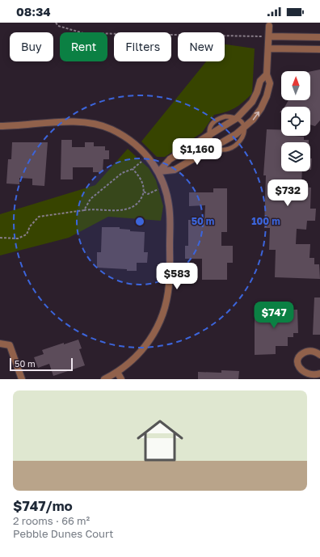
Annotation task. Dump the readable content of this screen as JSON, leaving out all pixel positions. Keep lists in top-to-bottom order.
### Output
{
  "scale_bar": "50 m",
  "north": "top",
  "page": {
    "status": "08:34",
    "chip": [
      "Buy",
      "Rent",
      "Filters",
      "New"
    ],
    "price": [
      "$1,160",
      "$732",
      "$583",
      "$747"
    ],
    "scale": "50 m",
    "list": [
      {
        "name": "$747/mo",
        "note": "2 rooms · 66 m² · Pebble Dunes Court"
      }
    ]
  },
  "rings": ["50 m", "100 m"]
}
